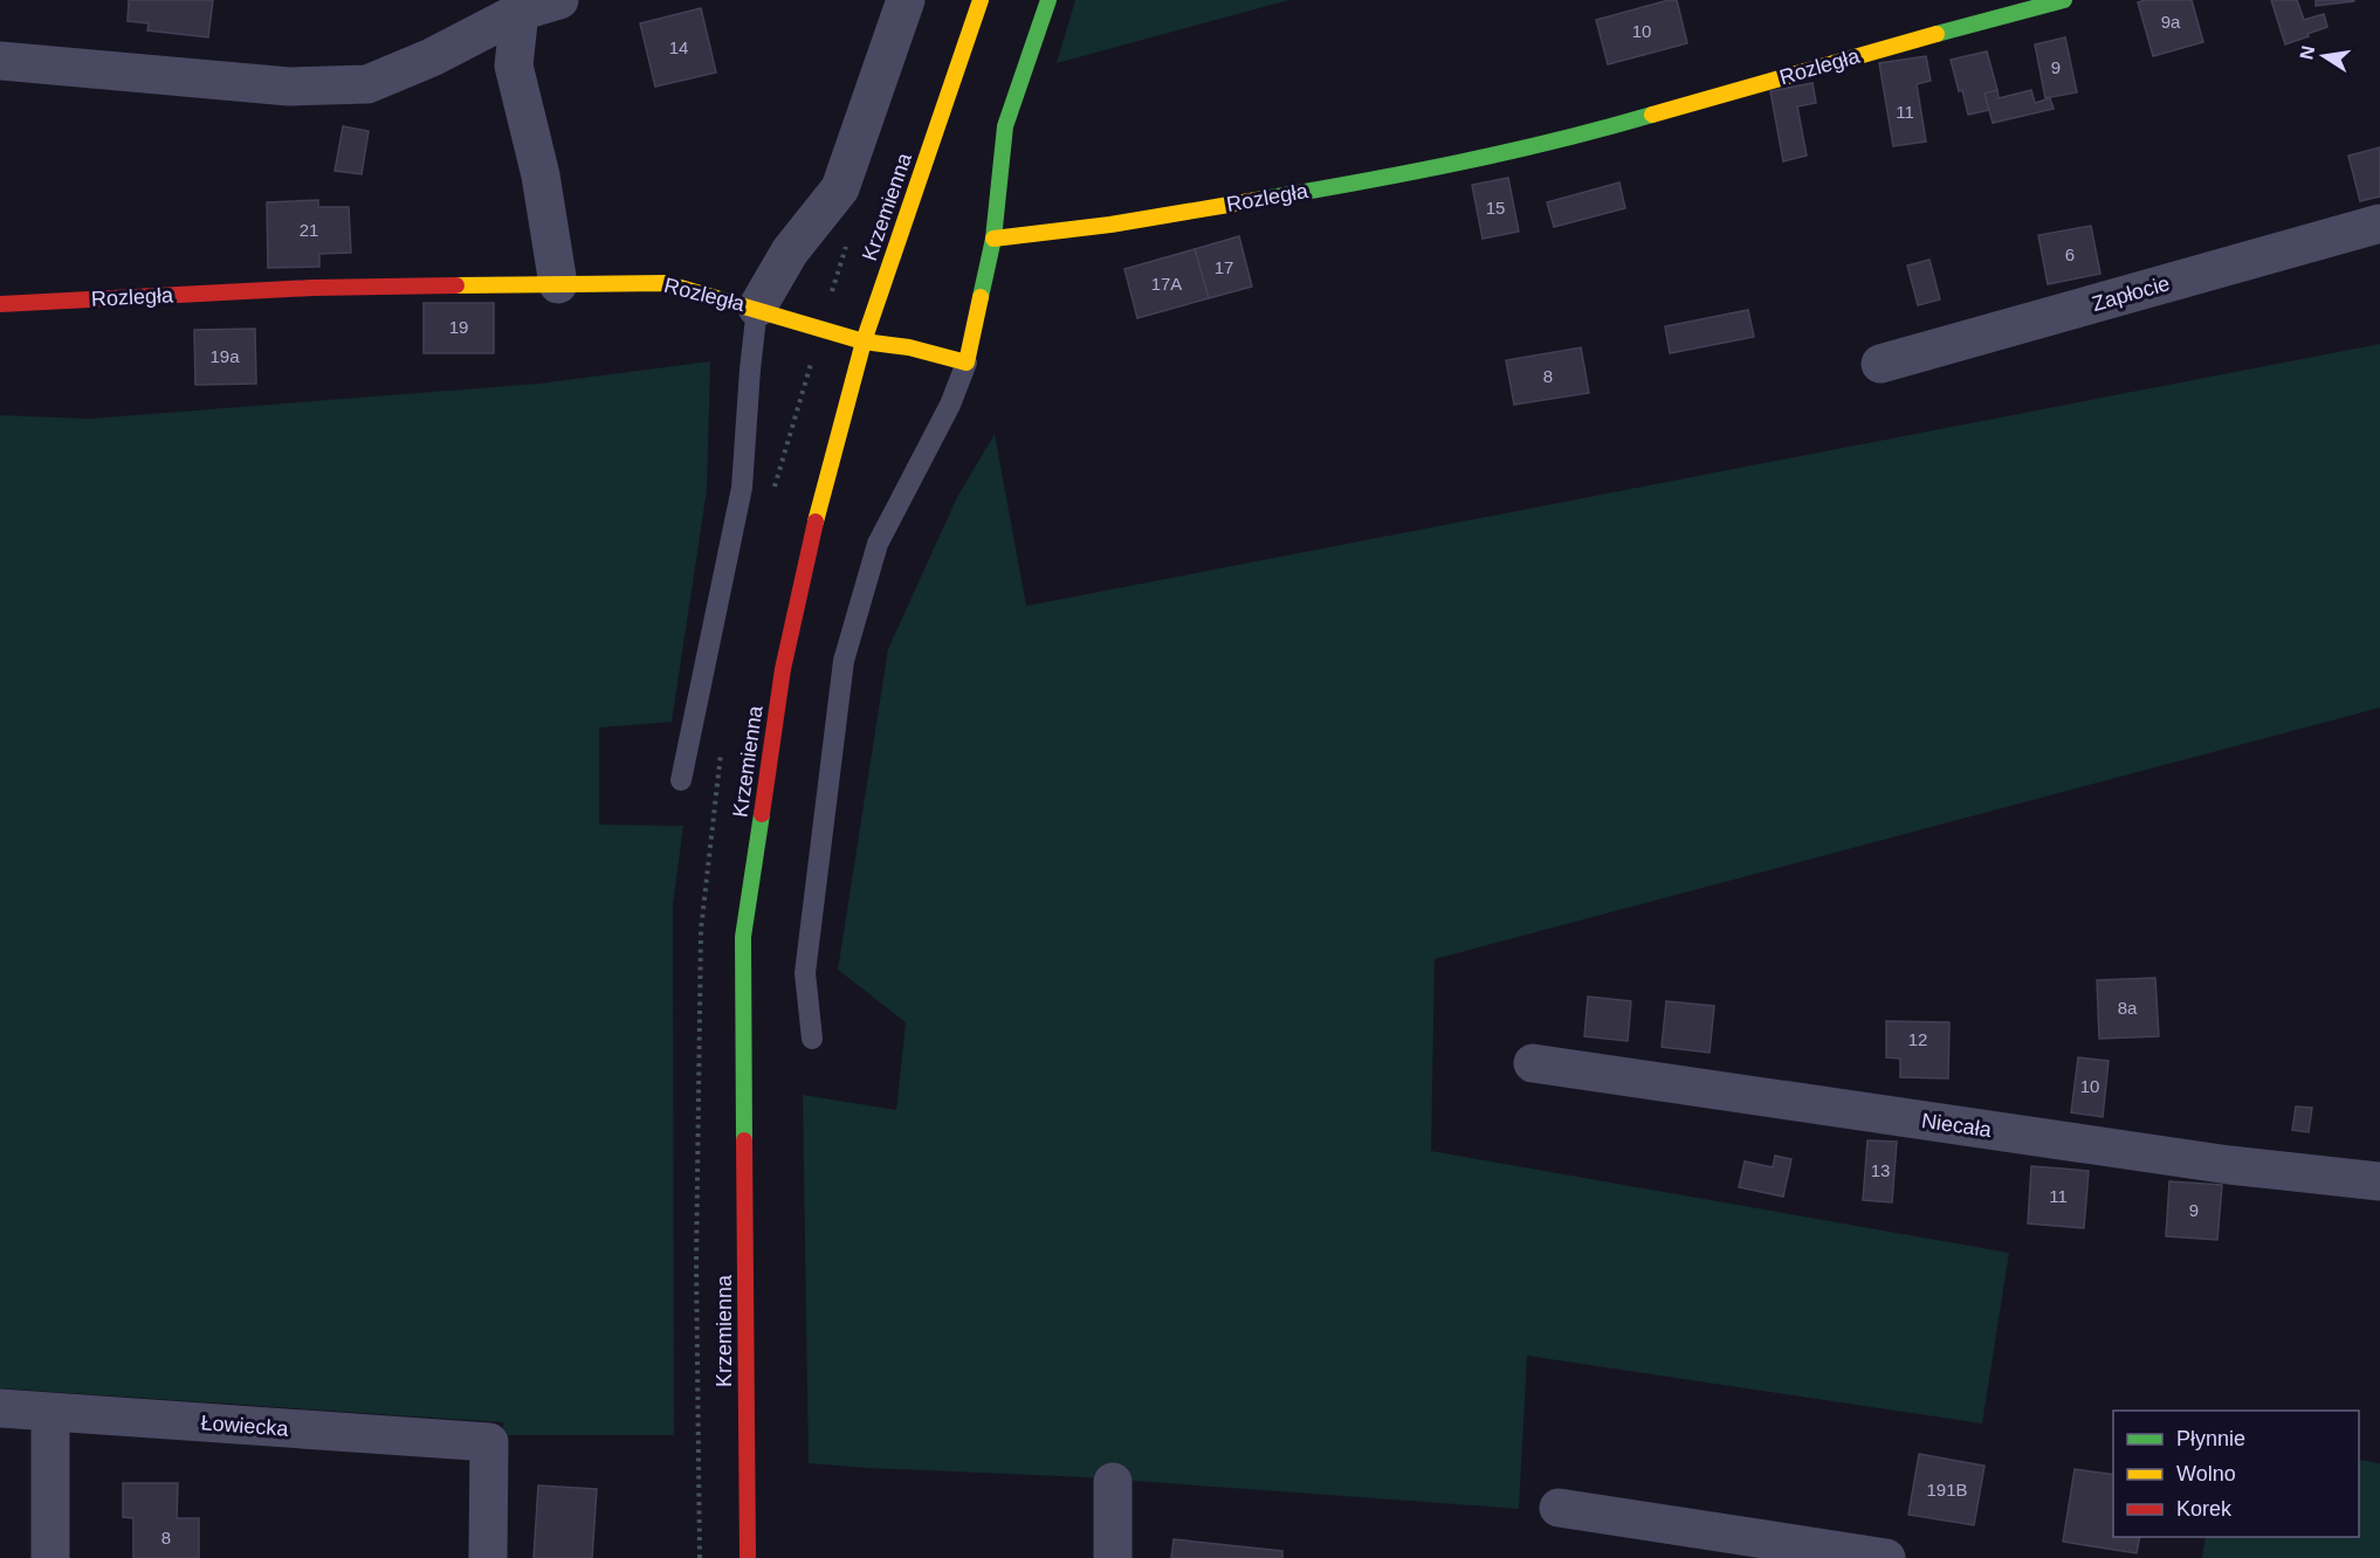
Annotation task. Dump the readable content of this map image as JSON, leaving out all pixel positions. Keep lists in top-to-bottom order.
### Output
{
  "streets": {
    "street": [
      "Rozległa",
      "Krzemienna",
      "Zapłocie",
      "Niecała",
      "Łowiecka"
    ]
  },
  "crossings": [
    ["Rozległa", "Krzemienna"]
  ],
  "house_numbers": [
    "9a",
    "10",
    "14",
    "9",
    "11",
    "15",
    "21",
    "6",
    "17",
    "17A",
    "19",
    "19a",
    "8",
    "8a",
    "12",
    "10",
    "13",
    "11",
    "9",
    "191B",
    "8"
  ],
  "legend": ["Płynnie", "Wolno", "Korek"],
  "north": "left"
}
